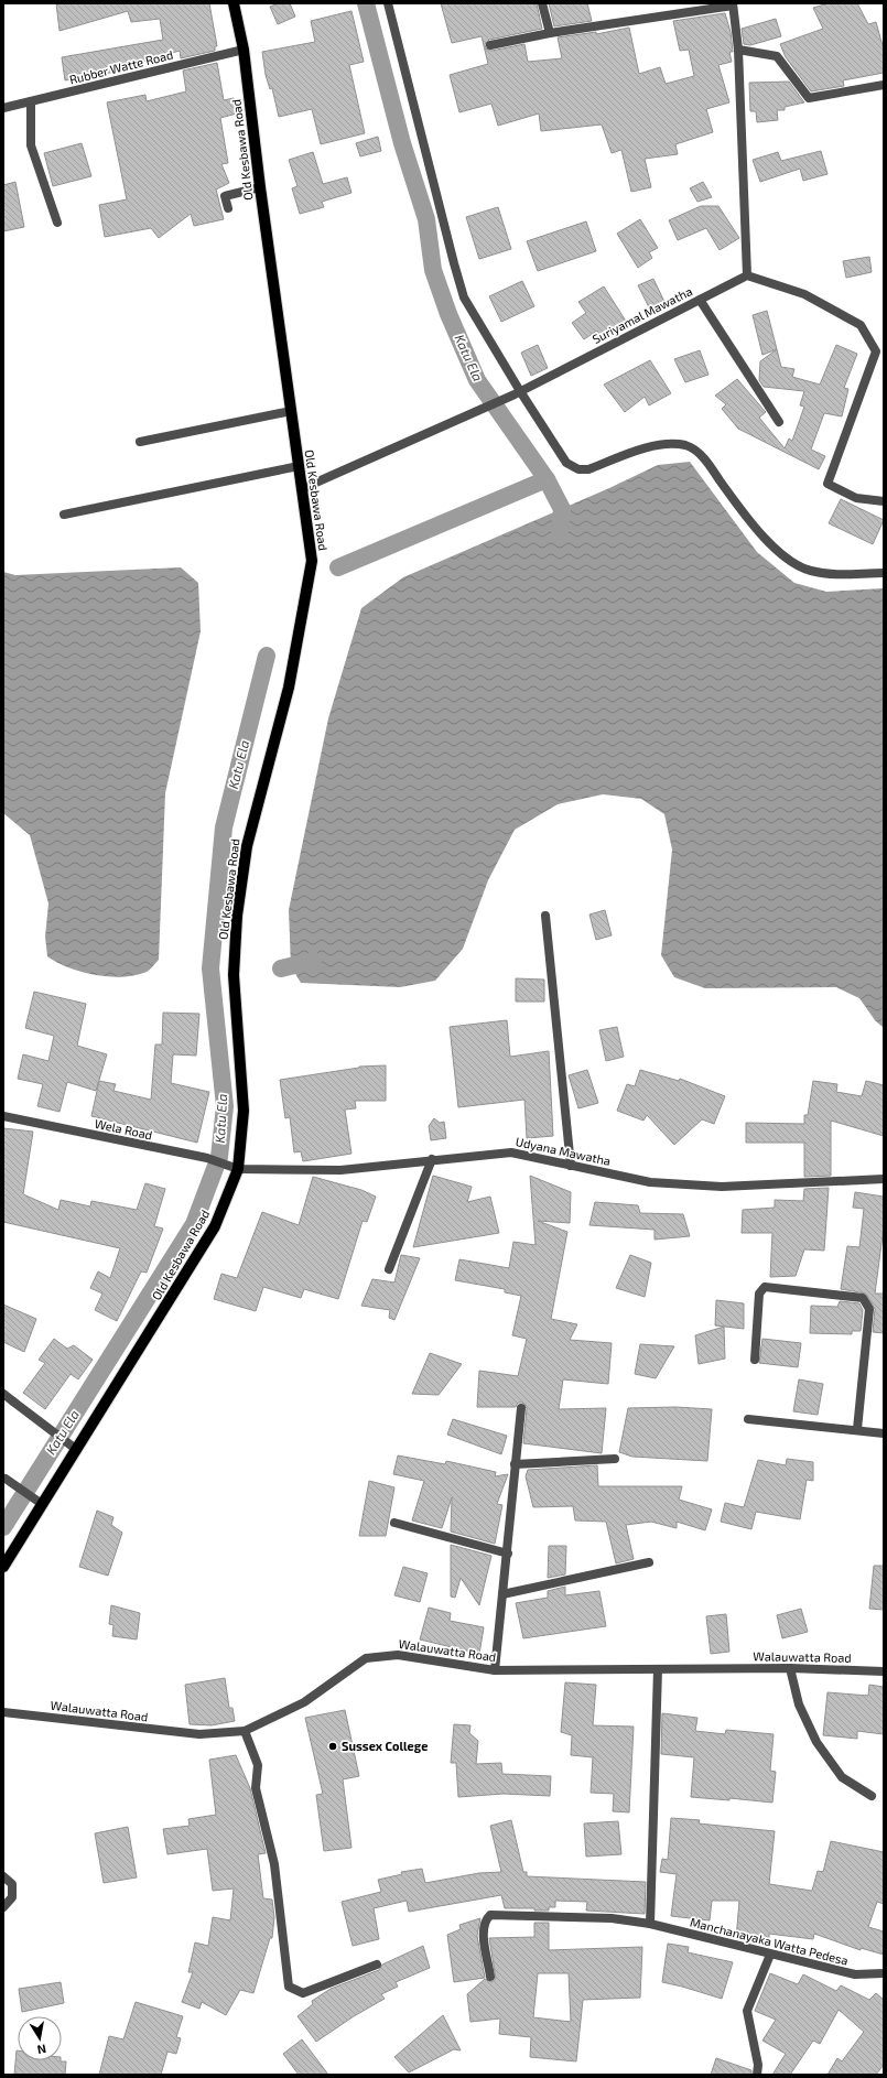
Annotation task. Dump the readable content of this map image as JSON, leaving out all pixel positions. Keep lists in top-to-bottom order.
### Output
{
  "streets": {
    "main road": ["Old Kesbawa Road"],
    "street": [
      "Rubber Watte Road",
      "Suriyamal Mawatha",
      "Wela Road",
      "Udyana Mawatha",
      "Walauwatta Road",
      "Manchanayaka Watta Pedesa"
    ]
  },
  "crossings": [
    ["Rubber Watte Road", "Old Kesbawa Road"],
    ["Old Kesbawa Road", "Suriyamal Mawatha"],
    ["Old Kesbawa Road", "Wela Road"],
    ["Old Kesbawa Road", "Udyana Mawatha"],
    ["Wela Road", "Udyana Mawatha"]
  ],
  "water": ["Katu Ela"],
  "places": ["Sussex College"],
  "north": "bottom"
}
